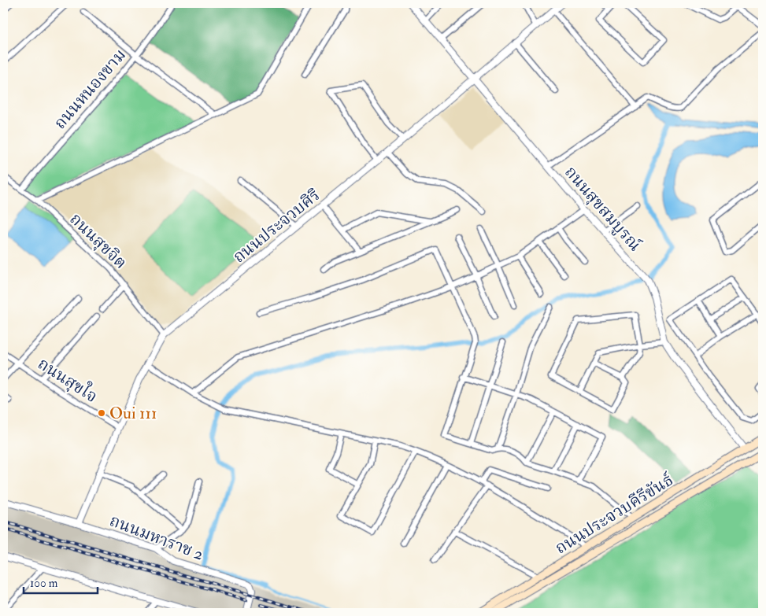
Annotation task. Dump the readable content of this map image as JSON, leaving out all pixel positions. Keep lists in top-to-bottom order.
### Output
{
  "streets": {
    "main road": ["ถนนประจวบคีรีขันธ์"],
    "street": [
      "ถนนหนองขาม",
      "ถนนสุขสมบูรณ์",
      "ถนนประจวบศิริ",
      "ถนนสุขจิต",
      "ถนนสุขใจ",
      "ถนนมหาราช 2"
    ]
  },
  "crossings": [
    ["ถนนหนองขาม", "ถนนสุขจิต"],
    ["ถนนสุขสมบูรณ์", "ถนนประจวบศิริ"],
    ["ถนนสุขสมบูรณ์", "ถนนประจวบคีรีขันธ์"],
    ["ถนนประจวบศิริ", "ถนนสุขจิต"],
    ["ถนนประจวบศิริ", "ถนนสุขใจ"],
    ["ถนนประจวบศิริ", "ถนนมหาราช 2"]
  ],
  "places": ["Oui 111"],
  "scale_bar": "100 m"
}
